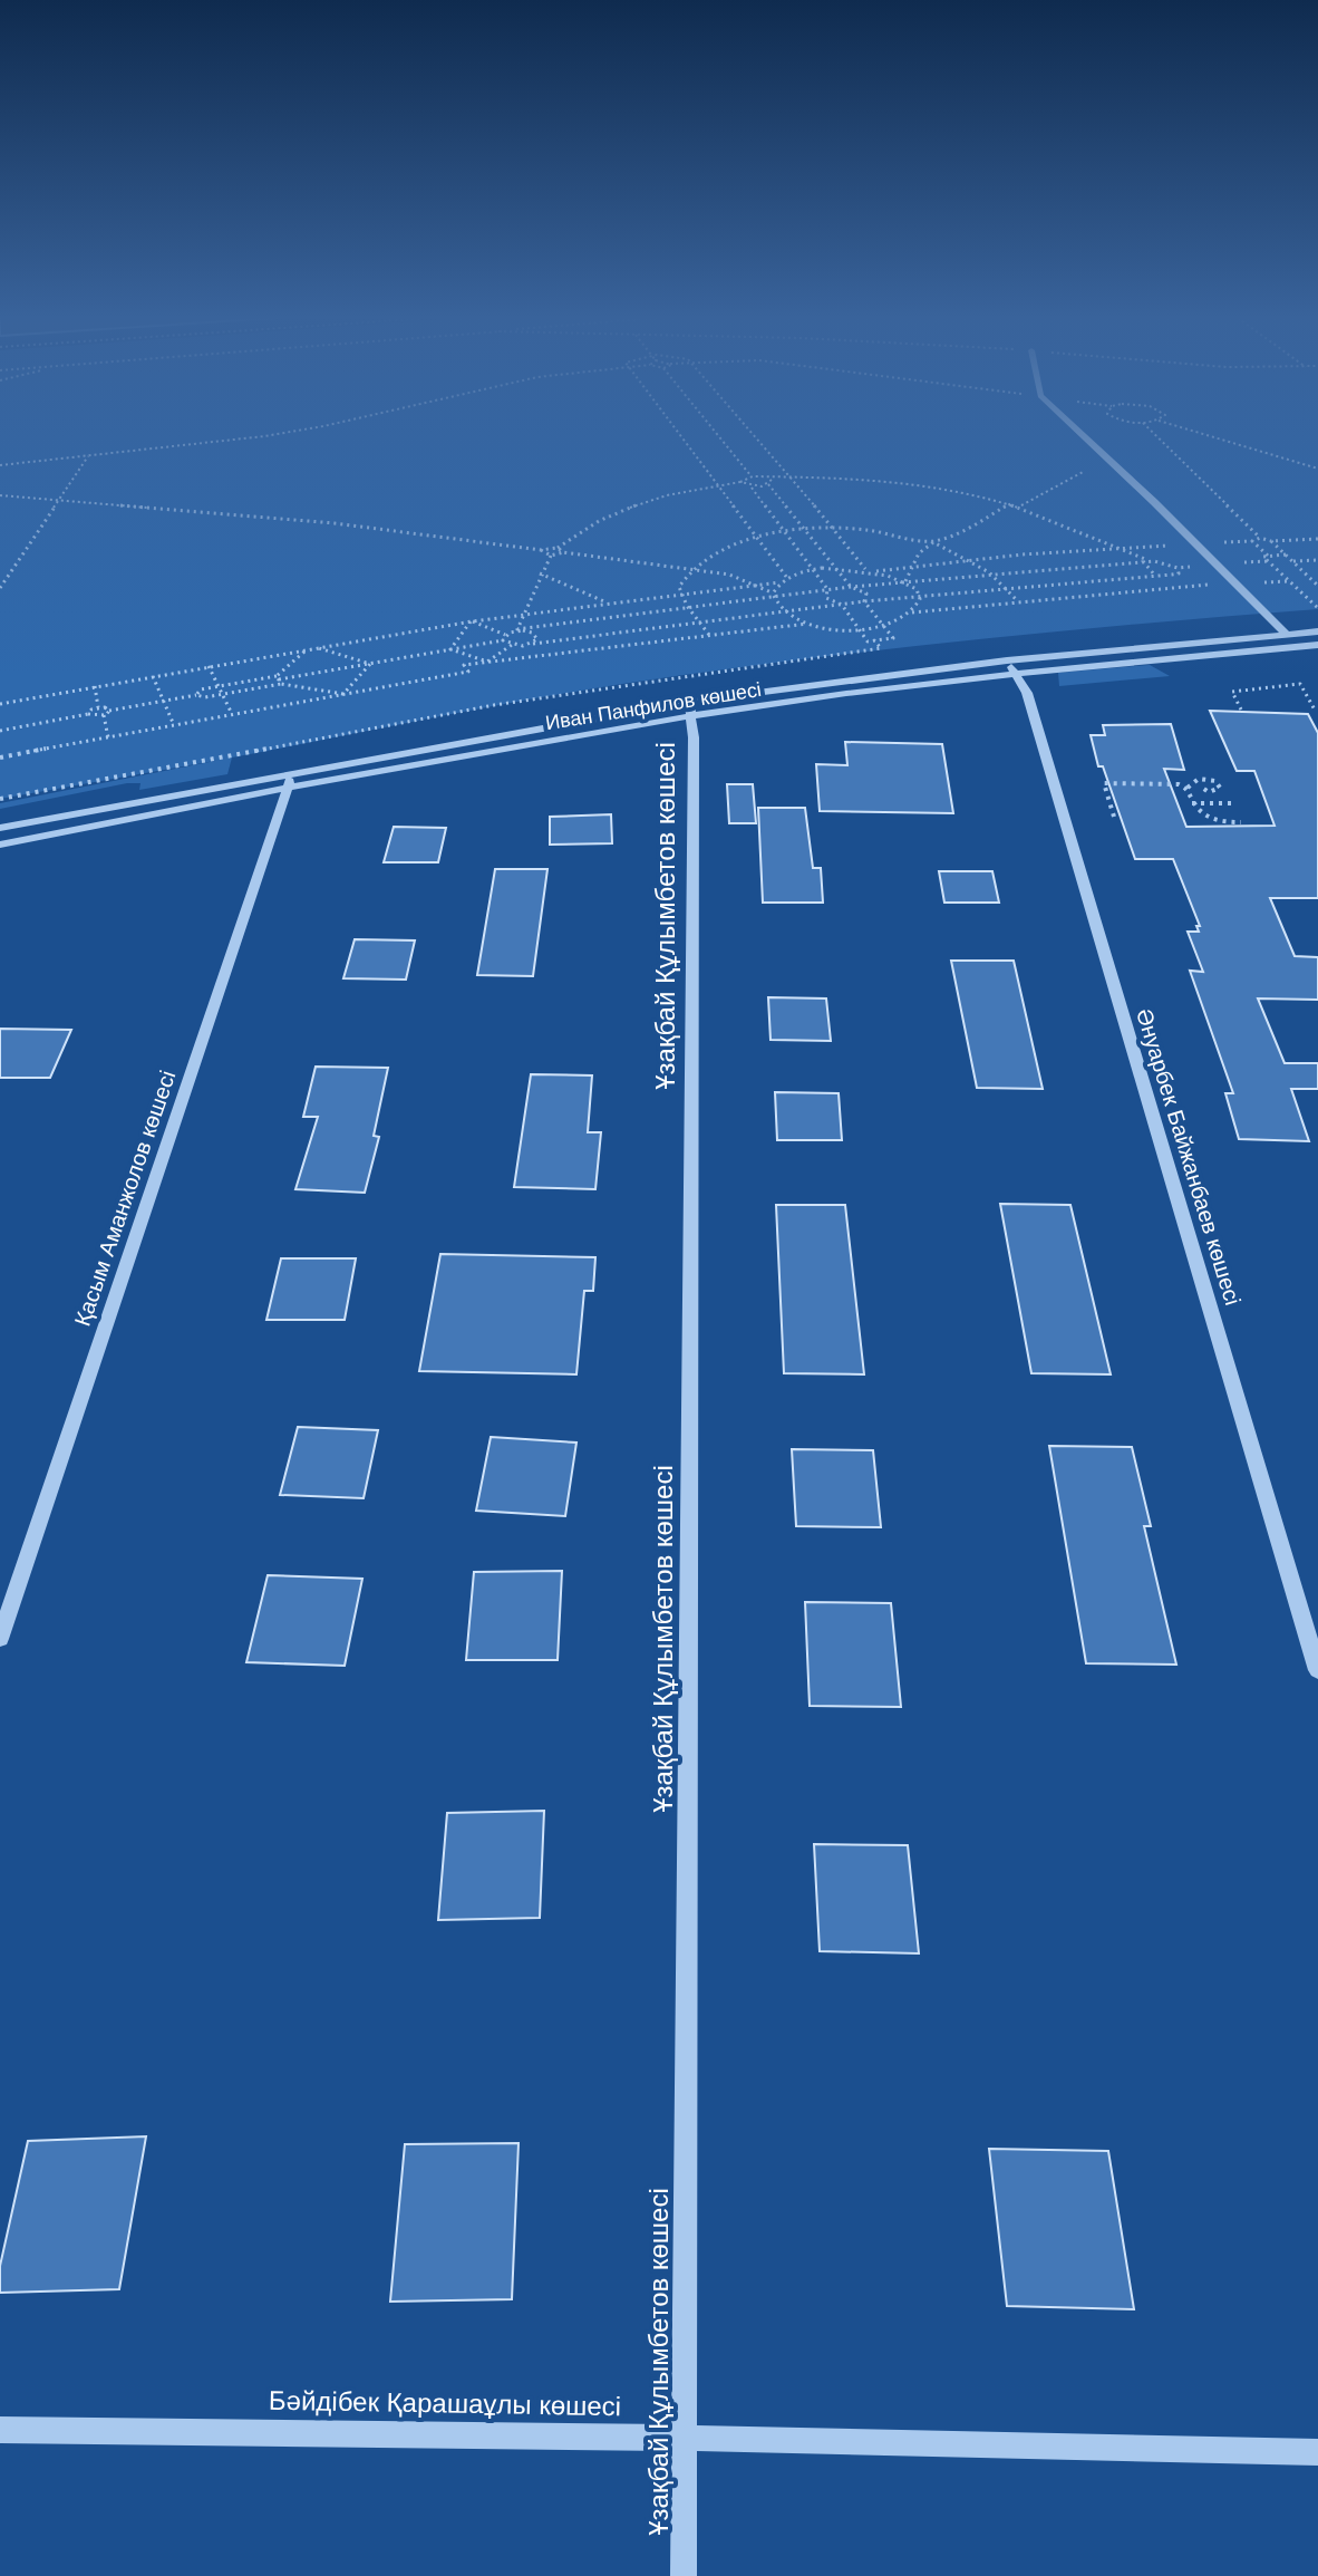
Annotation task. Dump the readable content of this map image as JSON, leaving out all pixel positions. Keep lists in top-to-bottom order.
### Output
{
  "streets": {
    "street": [
      "Иван Панфилов көшесі",
      "Ұзақбай Құлымбетов көшесі",
      "Әнуарбек Байжанбаев көшесі",
      "Қасым Аманжолов көшесі",
      "Бәйдібек Қарашаұлы көшесі"
    ]
  },
  "crossings": [
    ["Иван Панфилов көшесі", "Ұзақбай Құлымбетов көшесі"],
    ["Иван Панфилов көшесі", "Әнуарбек Байжанбаев көшесі"],
    ["Иван Панфилов көшесі", "Қасым Аманжолов көшесі"],
    ["Ұзақбай Құлымбетов көшесі", "Бәйдібек Қарашаұлы көшесі"]
  ]
}
